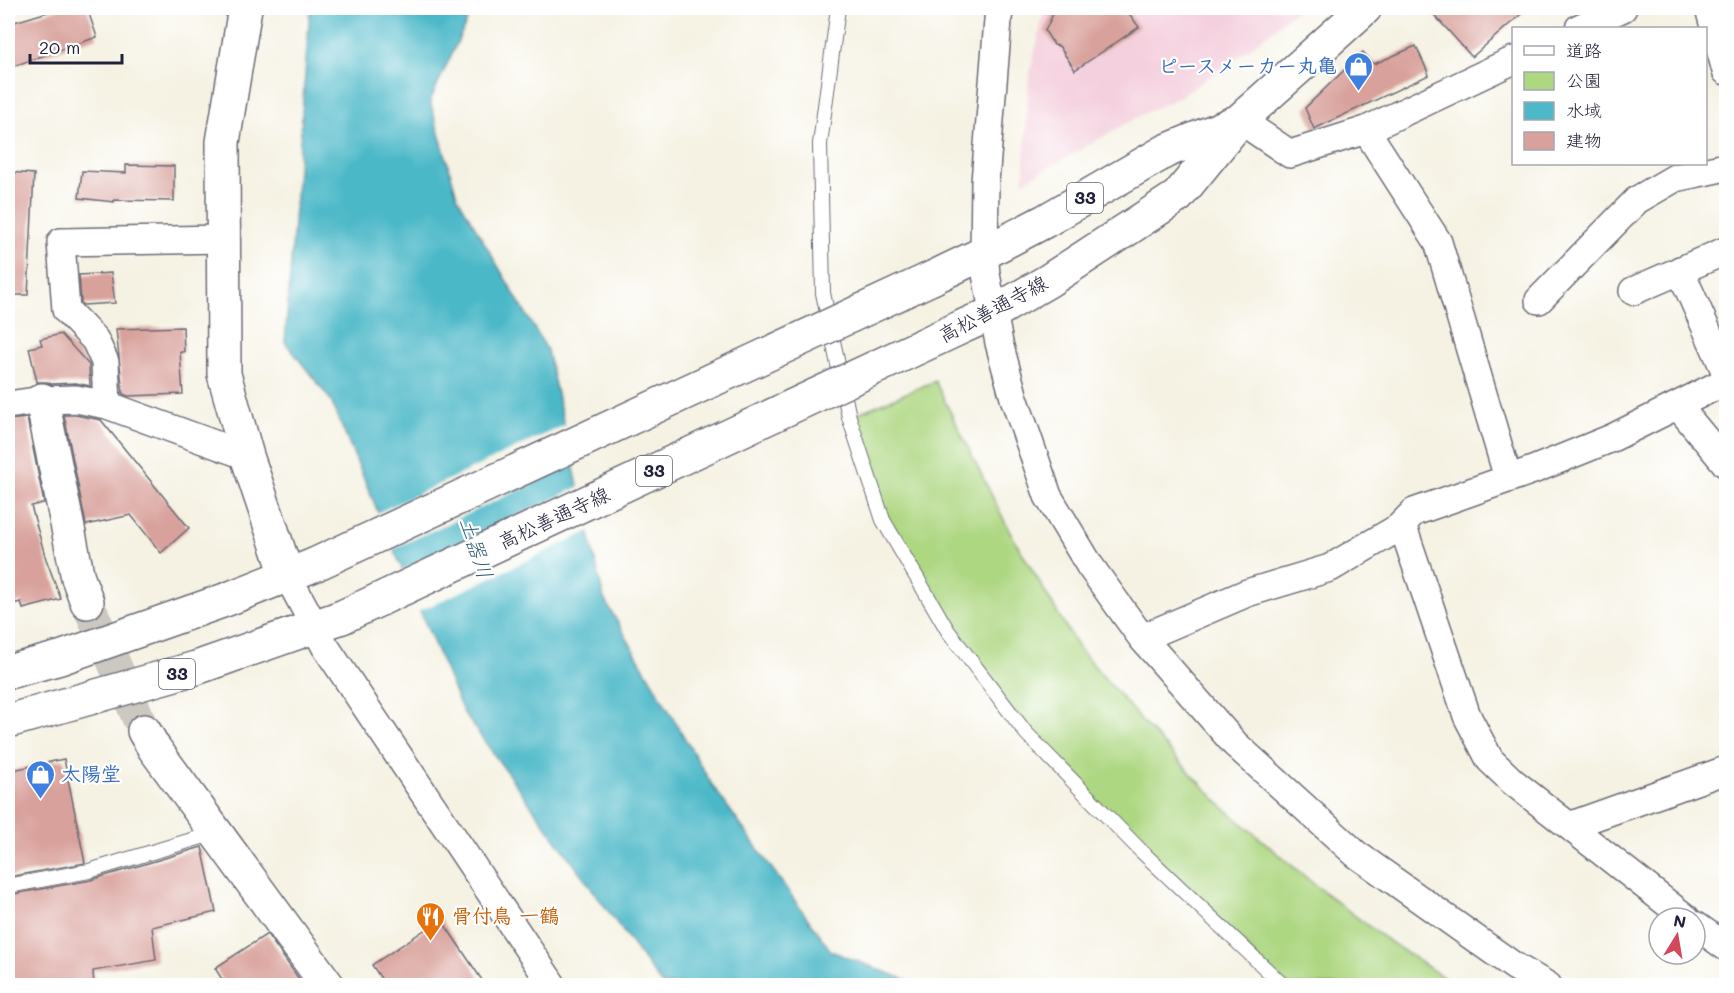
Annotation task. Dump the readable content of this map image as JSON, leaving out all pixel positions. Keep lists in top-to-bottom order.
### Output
{
  "streets": {
    "main road": ["33", "高松善通寺線"]
  },
  "water": ["土器川"],
  "places": {
    "shop": ["ピースメーカー丸亀", "太陽堂"],
    "restaurant": ["骨付鳥 一鶴"]
  },
  "legend": [
    "道路",
    "公園",
    "水域",
    "建物"
  ],
  "scale_bar": "20 m",
  "north": "top"
}
